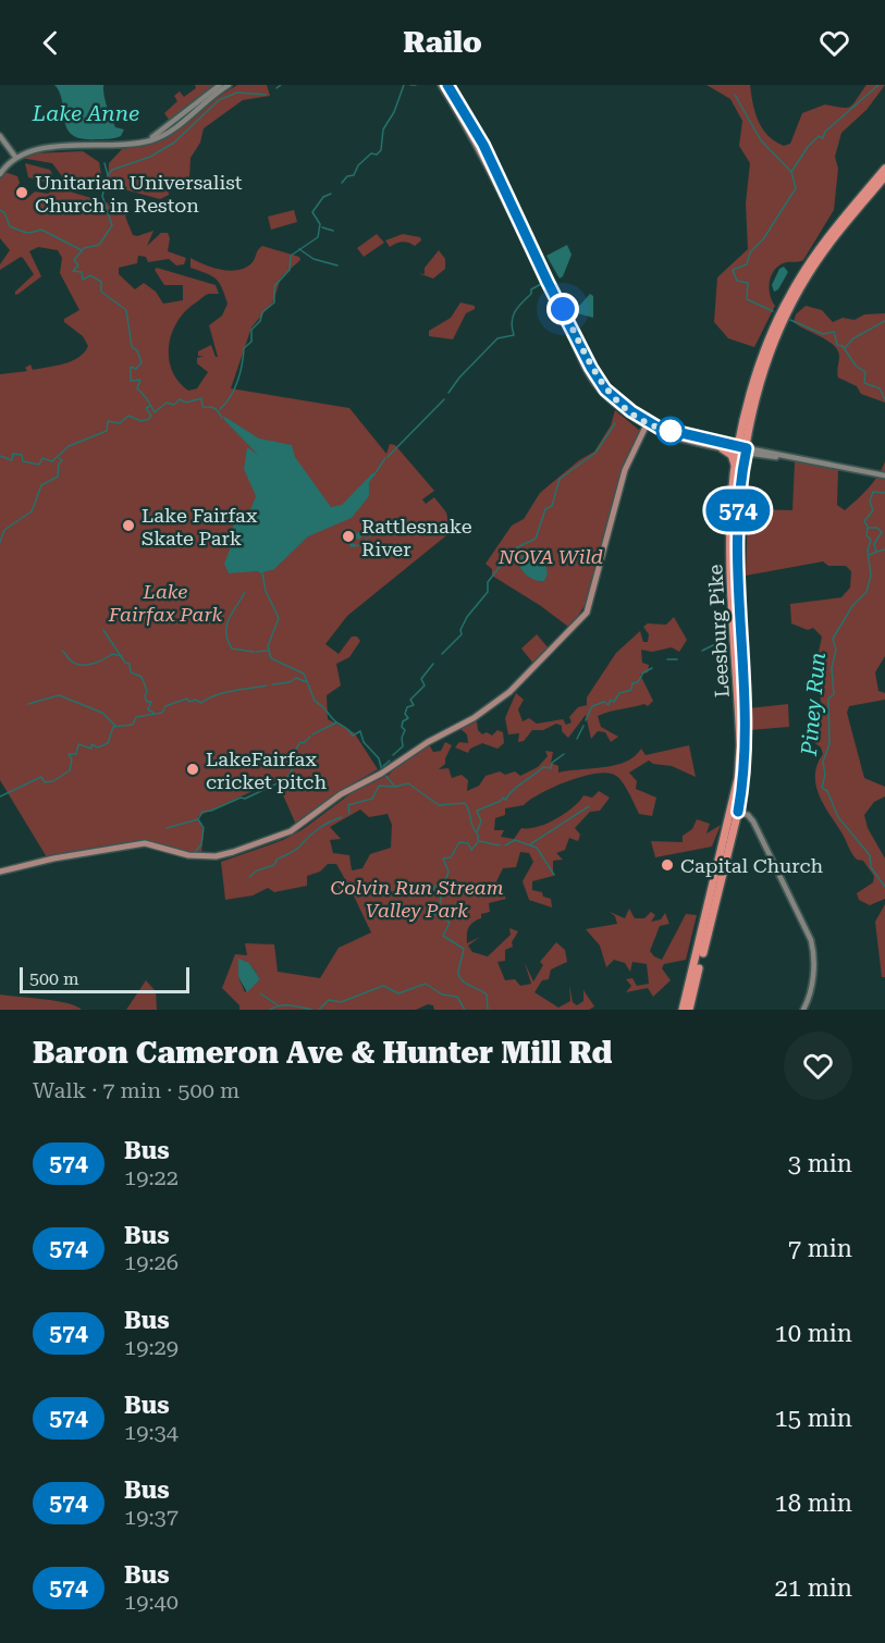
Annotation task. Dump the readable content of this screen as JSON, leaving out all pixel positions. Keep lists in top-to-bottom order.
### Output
{
  "streets": {
    "highway": ["Leesburg Pike"]
  },
  "water": ["Lake Anne", "Piney Run"],
  "parks": ["NOVA Wild", "Lake Fairfax Park", "Colvin Run Stream Valley Park"],
  "places": [
    "Unitarian Universalist Church in Reston",
    "Lake Fairfax Skate Park",
    "Rattlesnake River",
    "LakeFairfax cricket pitch",
    "Capital Church"
  ],
  "lines": ["bus line 574"],
  "scale_bar": "500 m",
  "page": {
    "header": "Railo",
    "on_map": "574",
    "scale": "500 m",
    "heading": ["Baron Cameron Ave & Hunter Mill Rd", "Walk · 7 min · 500 m"],
    "list": [
      {
        "mark": "574",
        "name": "Bus",
        "note": "19:22",
        "value": "3 min"
      },
      {
        "mark": "574",
        "name": "Bus",
        "note": "19:26",
        "value": "7 min"
      },
      {
        "mark": "574",
        "name": "Bus",
        "note": "19:29",
        "value": "10 min"
      },
      {
        "mark": "574",
        "name": "Bus",
        "note": "19:34",
        "value": "15 min"
      },
      {
        "mark": "574",
        "name": "Bus",
        "note": "19:37",
        "value": "18 min"
      },
      {
        "mark": "574",
        "name": "Bus",
        "note": "19:40",
        "value": "21 min"
      }
    ]
  }
}
